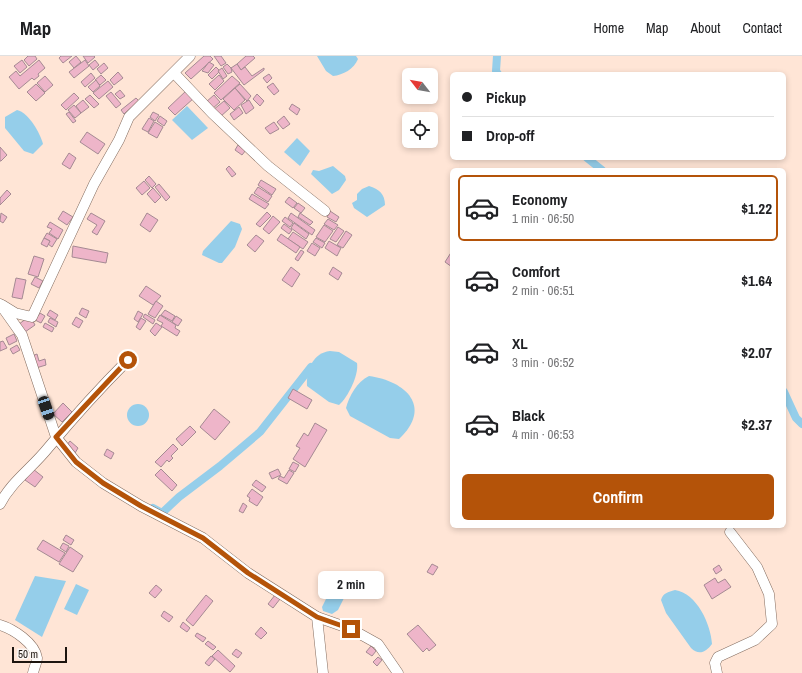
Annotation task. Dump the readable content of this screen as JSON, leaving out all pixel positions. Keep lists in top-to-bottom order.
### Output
{
  "scale_bar": "50 m",
  "north": "top left",
  "page": {
    "header": "Map",
    "nav": [
      "Home",
      "Map",
      "About",
      "Contact"
    ],
    "banner": ["Pickup", "Drop-off"],
    "list": [
      {
        "name": "Economy",
        "note": "1 min · 06:50",
        "value": "$1.22"
      },
      {
        "name": "Comfort",
        "note": "2 min · 06:51",
        "value": "$1.64"
      },
      {
        "name": "XL",
        "note": "3 min · 06:52",
        "value": "$2.07"
      },
      {
        "name": "Black",
        "note": "4 min · 06:53",
        "value": "$2.37"
      }
    ],
    "buttons": "Confirm",
    "bubble": "2 min",
    "scale": "50 m"
  }
}
